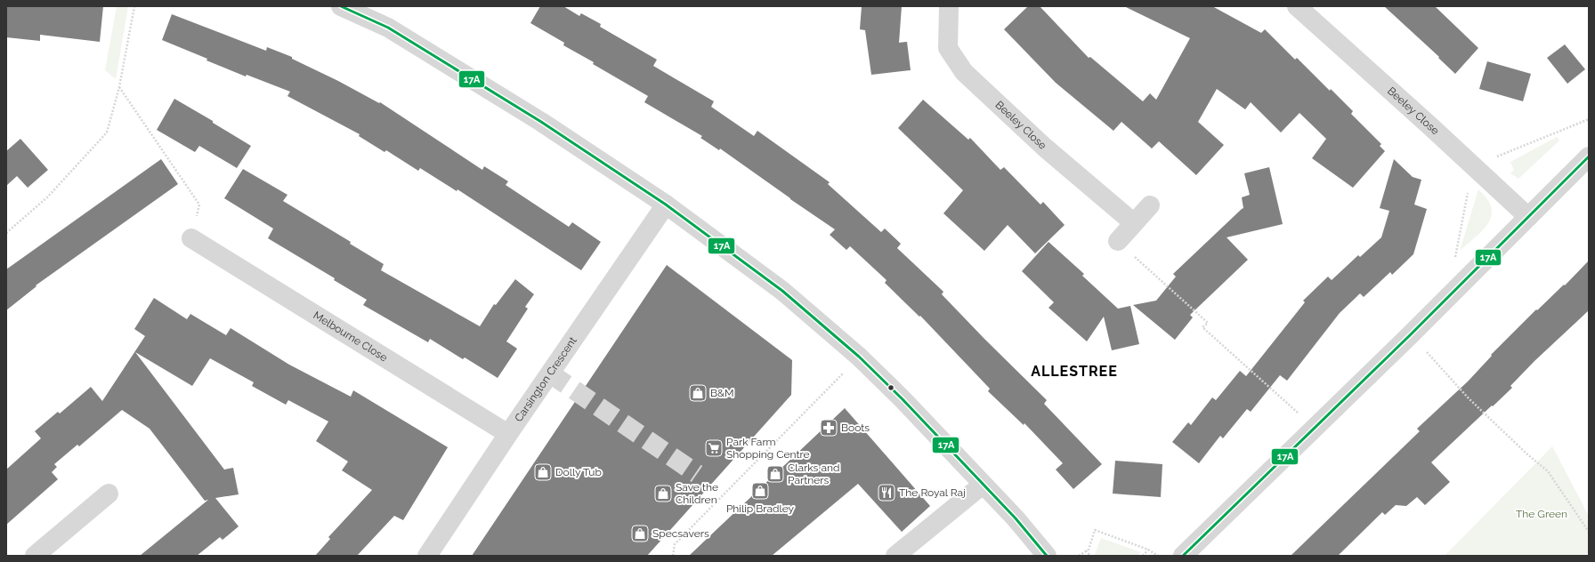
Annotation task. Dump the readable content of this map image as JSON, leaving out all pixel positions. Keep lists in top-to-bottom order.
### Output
{
  "streets": {
    "street": ["Beeley Close", "Melbourne Close", "Carsington Crescent"]
  },
  "crossings": [
    ["Melbourne Close", "Carsington Crescent"]
  ],
  "districts": ["ALLESTREE"],
  "parks": ["The Green"],
  "places": {
    "shop": [
      "B&M",
      "Dolly Tub",
      "Clarks and Partners",
      "Philip Bradley",
      "Save the Children",
      "Specsavers"
    ],
    "pharmacy": ["Boots"],
    "supermarket": ["Park Farm Shopping Centre"],
    "restaurant": ["The Royal Raj"]
  },
  "lines": ["transit line 17A"]
}
